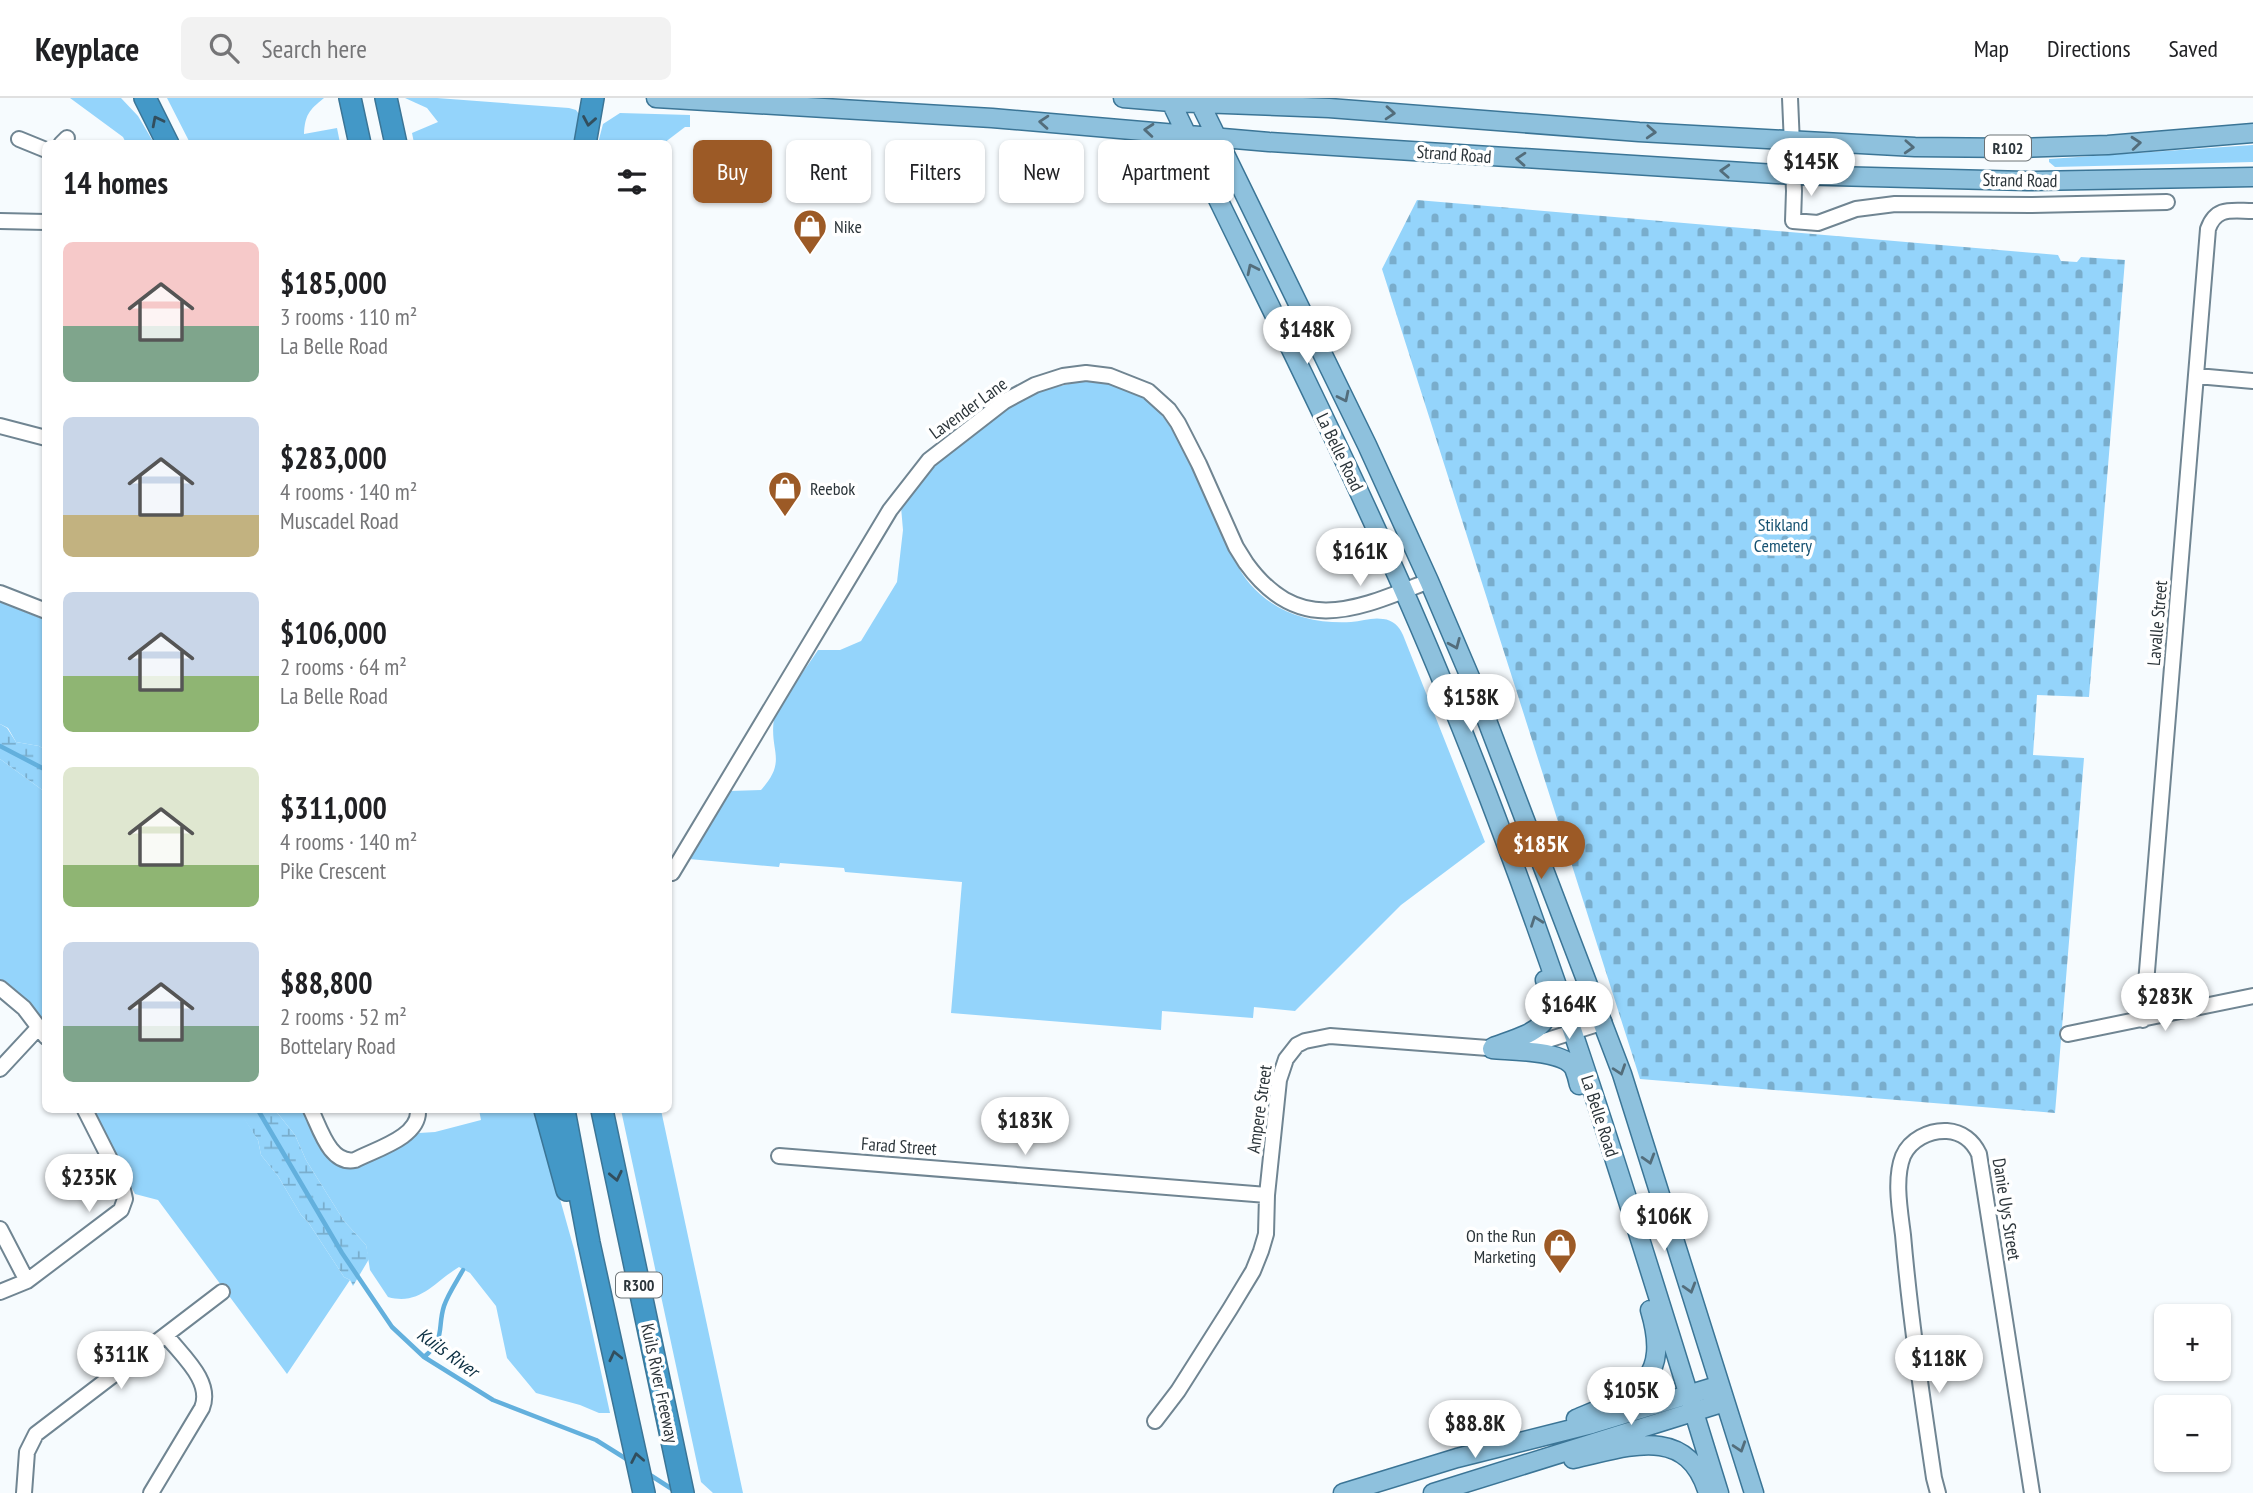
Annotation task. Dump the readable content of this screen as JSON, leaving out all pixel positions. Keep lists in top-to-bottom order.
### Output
{
  "streets": {
    "highway": ["R300", "Kuils River Freeway"],
    "main road": ["R102", "Strand Road", "La Belle Road"],
    "street": [
      "Lavender Lane",
      "Lavalle Street",
      "Ampere Street",
      "Farad Street",
      "Danie Uys Street"
    ]
  },
  "crossings": [
    ["Strand Road", "La Belle Road"],
    ["Lavender Lane", "La Belle Road"],
    ["La Belle Road", "Ampere Street"],
    ["Ampere Street", "Farad Street"]
  ],
  "water": ["Kuils River"],
  "parks": ["Stikland Cemetery"],
  "places": {
    "shop": ["Nike", "Reebok", "On the Run Marketing"]
  },
  "page": {
    "header": "Keyplace",
    "search": "Search here",
    "nav": ["Map", "Directions", "Saved"],
    "price": [
      "$145K",
      "$148K",
      "$161K",
      "$158K",
      "$185K",
      "$283K",
      "$164K",
      "$183K",
      "$235K",
      "$106K",
      "$311K",
      "$118K",
      "$105K",
      "$88.8K"
    ],
    "chip": [
      "Buy",
      "Rent",
      "Filters",
      "New",
      "Apartment"
    ],
    "heading": "14 homes",
    "list": [
      {
        "name": "$185,000",
        "note": "3 rooms · 110 m² · La Belle Road"
      },
      {
        "name": "$283,000",
        "note": "4 rooms · 140 m² · Muscadel Road"
      },
      {
        "name": "$106,000",
        "note": "2 rooms · 64 m² · La Belle Road"
      },
      {
        "name": "$311,000",
        "note": "4 rooms · 140 m² · Pike Crescent"
      },
      {
        "name": "$88,800",
        "note": "2 rooms · 52 m² · Bottelary Road"
      }
    ],
    "map_buttons": ["+", "−"]
  }
}
